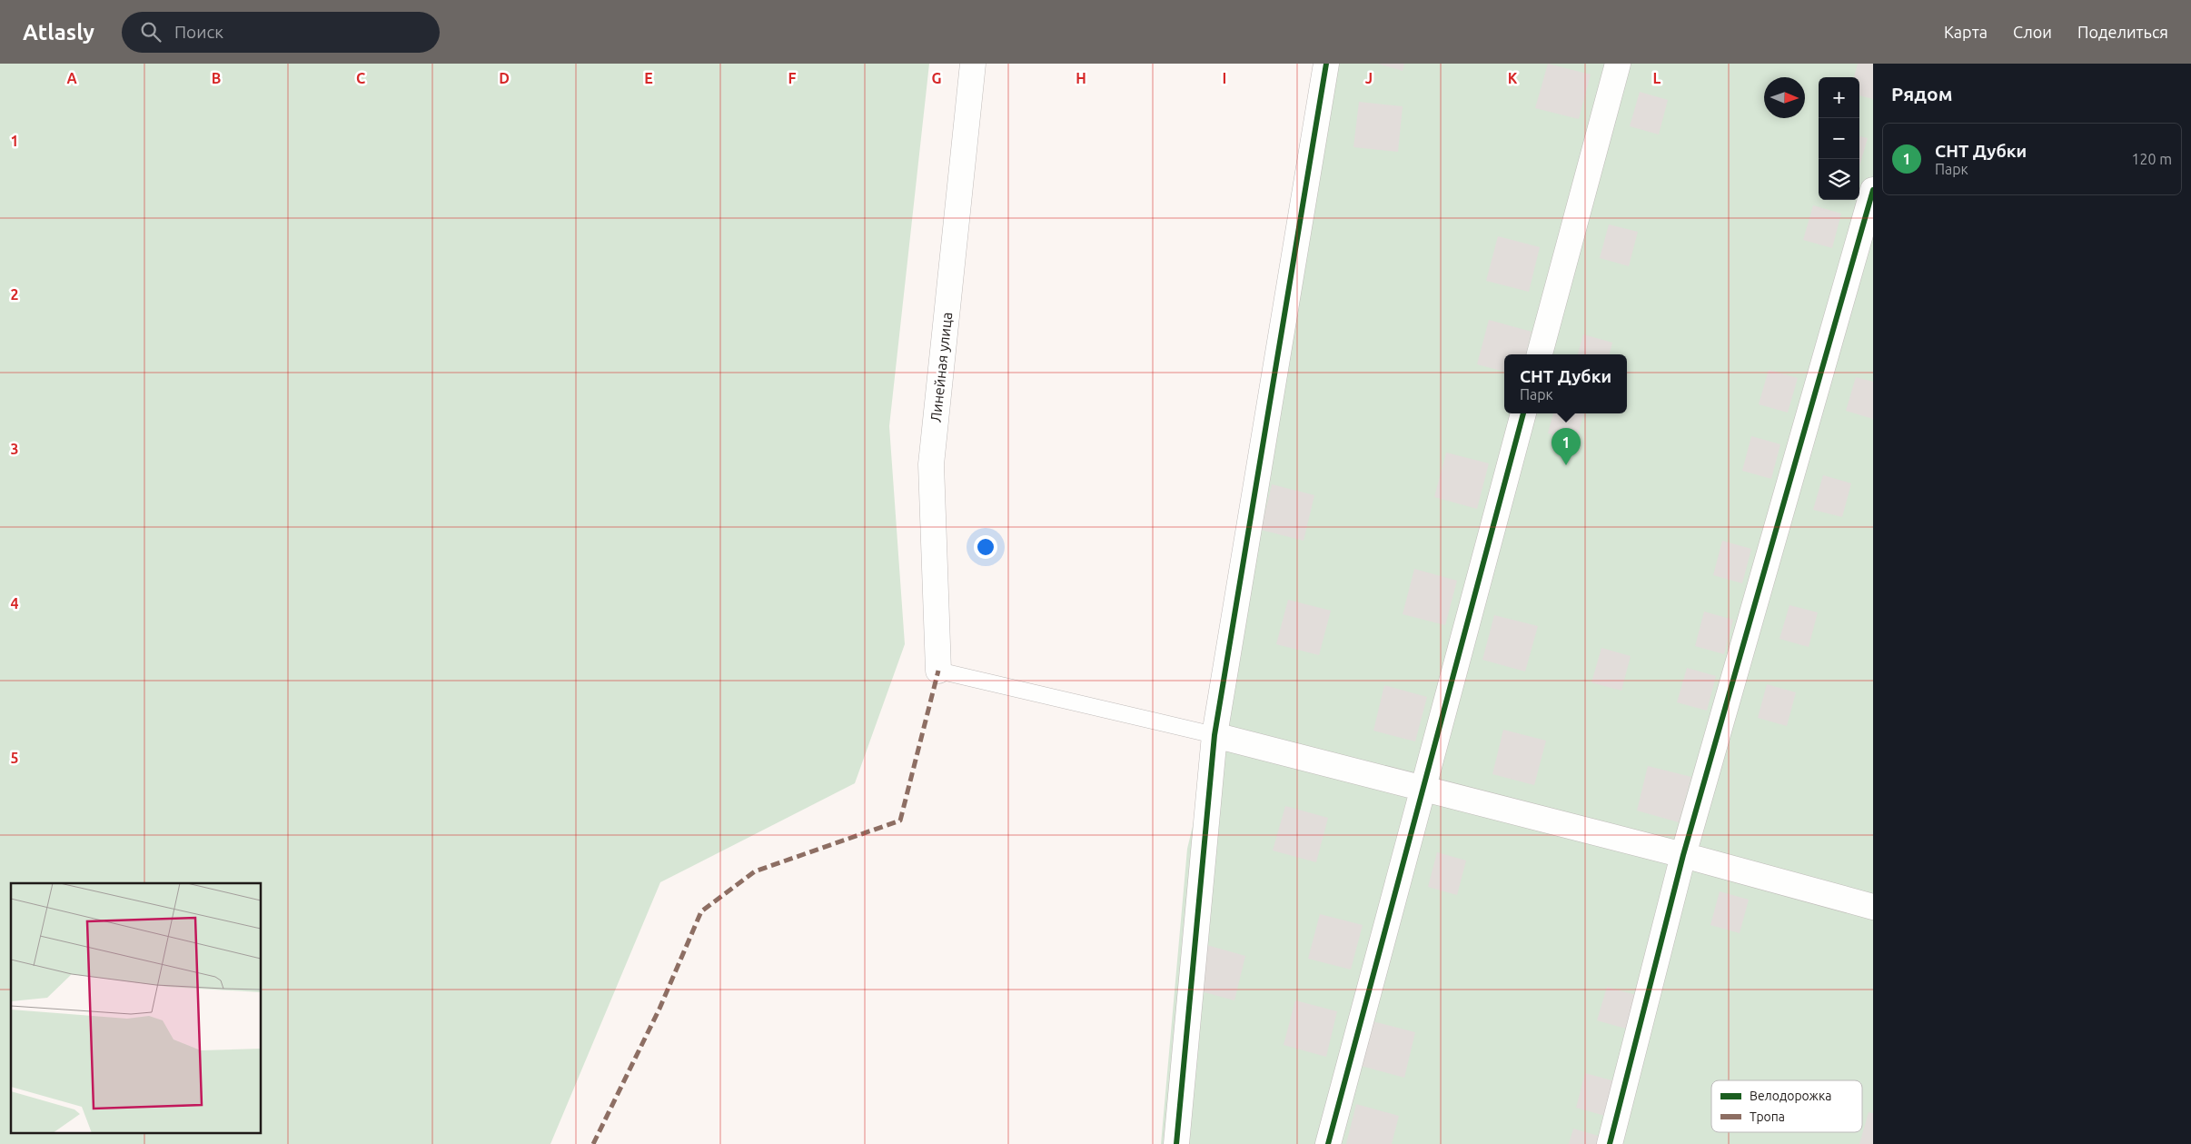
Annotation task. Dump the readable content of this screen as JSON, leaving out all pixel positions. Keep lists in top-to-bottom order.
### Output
{
  "streets": {
    "street": ["Линейная улица"]
  },
  "legend": ["Велодорожка", "Тропа"],
  "north": "right",
  "page": {
    "header": "Atlasly",
    "search": "Поиск",
    "nav": ["Карта", "Слои", "Поделиться"],
    "heading": "Рядом",
    "map_buttons": ["+", "−"],
    "list": [
      {
        "mark": "1",
        "name": "СНТ Дубки",
        "note": "Парк",
        "value": "120 m"
      }
    ],
    "popup": ["СНТ Дубки", "Парк"],
    "pins": "1"
  },
  "grid": {
    "columns": [
      "A",
      "B",
      "C",
      "D",
      "E",
      "F",
      "G",
      "H",
      "I",
      "J",
      "K",
      "L"
    ],
    "rows": [
      "1",
      "2",
      "3",
      "4",
      "5"
    ]
  }
}
